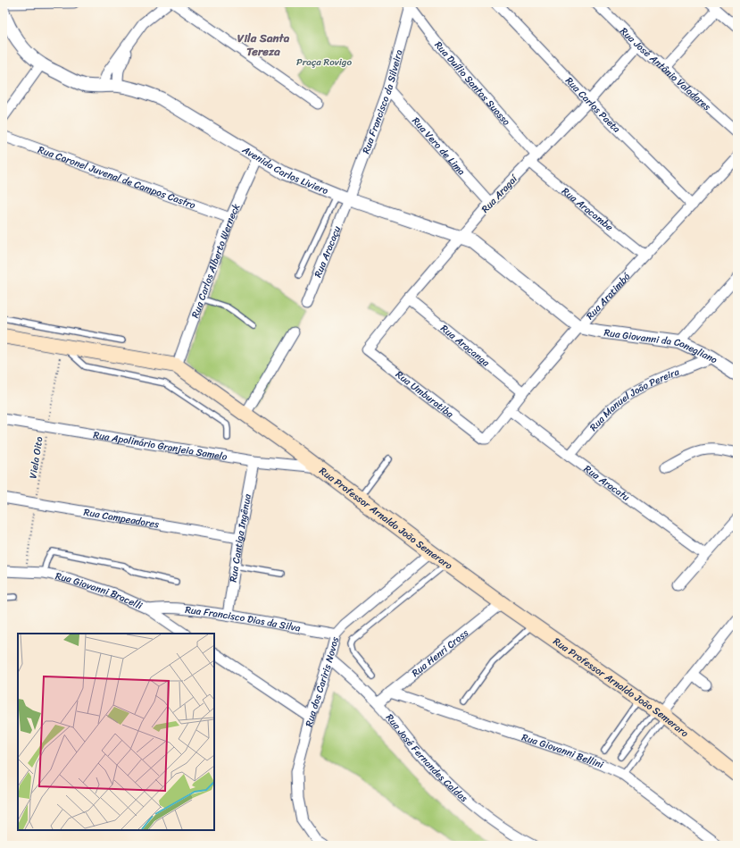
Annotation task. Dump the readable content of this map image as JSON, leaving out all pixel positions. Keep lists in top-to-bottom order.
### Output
{
  "streets": {
    "main road": ["Rua Professor Arnaldo João Semeraro"],
    "street": [
      "Rua José Antônio Valadares",
      "Rua Duílio Santos Suosso",
      "Rua Francisco da Silveira",
      "Rua Carlos Paeta",
      "Rua Vero de Lima",
      "Avenida Carlos Liviero",
      "Rua Coronel Juvenal de Campos Castro",
      "Rua Aragaí",
      "Rua Aracambe",
      "Rua Aracaçu",
      "Rua Carlos Alberto Werneck",
      "Rua Aratimbó",
      "Rua Aracanga",
      "Rua Giovanni da Conegliano",
      "Rua Umburatiba",
      "Rua Manuel João Pereira",
      "Rua Apolinário Granjeia Samelo",
      "Rua Aracatu",
      "Rua Campeadores",
      "Rua Cantiga Ingênua",
      "Rua Giovanni Bracelli",
      "Rua Francisco Dias da Silva",
      "Rua Henri Cross",
      "Rua dos Cariris Novos",
      "Rua Giovanni Bellini",
      "Rua José Fernandes Caldas"
    ],
    "path": ["Viela Oito"]
  },
  "crossings": [
    ["Rua José Antônio Valadares", "Rua Aragaí"],
    ["Rua Duílio Santos Suosso", "Rua Francisco da Silveira"],
    ["Rua Duílio Santos Suosso", "Rua Aragaí"],
    ["Rua Duílio Santos Suosso", "Rua Aracambe"],
    ["Rua Francisco da Silveira", "Rua Vero de Lima"],
    ["Rua Francisco da Silveira", "Avenida Carlos Liviero"],
    ["Rua Francisco da Silveira", "Rua Aracaçu"],
    ["Rua Carlos Paeta", "Rua Aragaí"],
    ["Rua Carlos Paeta", "Rua Aratimbó"],
    ["Rua Vero de Lima", "Rua Aragaí"],
    ["Avenida Carlos Liviero", "Rua Aragaí"],
    ["Avenida Carlos Liviero", "Rua Aracaçu"],
    ["Avenida Carlos Liviero", "Rua Carlos Alberto Werneck"],
    ["Avenida Carlos Liviero", "Rua Aratimbó"],
    ["Avenida Carlos Liviero", "Rua Giovanni da Conegliano"],
    ["Rua Coronel Juvenal de Campos Castro", "Rua Carlos Alberto Werneck"],
    ["Rua Aragaí", "Rua Aracambe"],
    ["Rua Aragaí", "Rua Aracanga"],
    ["Rua Aragaí", "Rua Umburatiba"],
    ["Rua Aracambe", "Rua Aratimbó"],
    ["Rua Carlos Alberto Werneck", "Rua Professor Arnaldo João Semeraro"],
    ["Rua Aratimbó", "Rua Aracanga"],
    ["Rua Aratimbó", "Rua Giovanni da Conegliano"],
    ["Rua Aratimbó", "Rua Umburatiba"],
    ["Rua Aratimbó", "Rua Aracatu"],
    ["Rua Giovanni da Conegliano", "Rua Manuel João Pereira"],
    ["Rua Manuel João Pereira", "Rua Aracatu"],
    ["Rua Apolinário Granjeia Samelo", "Viela Oito"],
    ["Rua Apolinário Granjeia Samelo", "Rua Professor Arnaldo João Semeraro"],
    ["Rua Apolinário Granjeia Samelo", "Rua Cantiga Ingênua"],
    ["Viela Oito", "Rua Professor Arnaldo João Semeraro"],
    ["Viela Oito", "Rua Campeadores"],
    ["Viela Oito", "Rua Giovanni Bracelli"],
    ["Rua Professor Arnaldo João Semeraro", "Rua Henri Cross"],
    ["Rua Professor Arnaldo João Semeraro", "Rua dos Cariris Novos"],
    ["Rua Campeadores", "Rua Cantiga Ingênua"],
    ["Rua Cantiga Ingênua", "Rua Francisco Dias da Silva"],
    ["Rua Giovanni Bracelli", "Rua Francisco Dias da Silva"],
    ["Rua Francisco Dias da Silva", "Rua dos Cariris Novos"],
    ["Rua Henri Cross", "Rua Giovanni Bellini"],
    ["Rua Henri Cross", "Rua José Fernandes Caldas"],
    ["Rua dos Cariris Novos", "Rua José Fernandes Caldas"]
  ],
  "districts": ["Vila Santa Tereza"],
  "parks": ["Praça Rovigo"]
}
